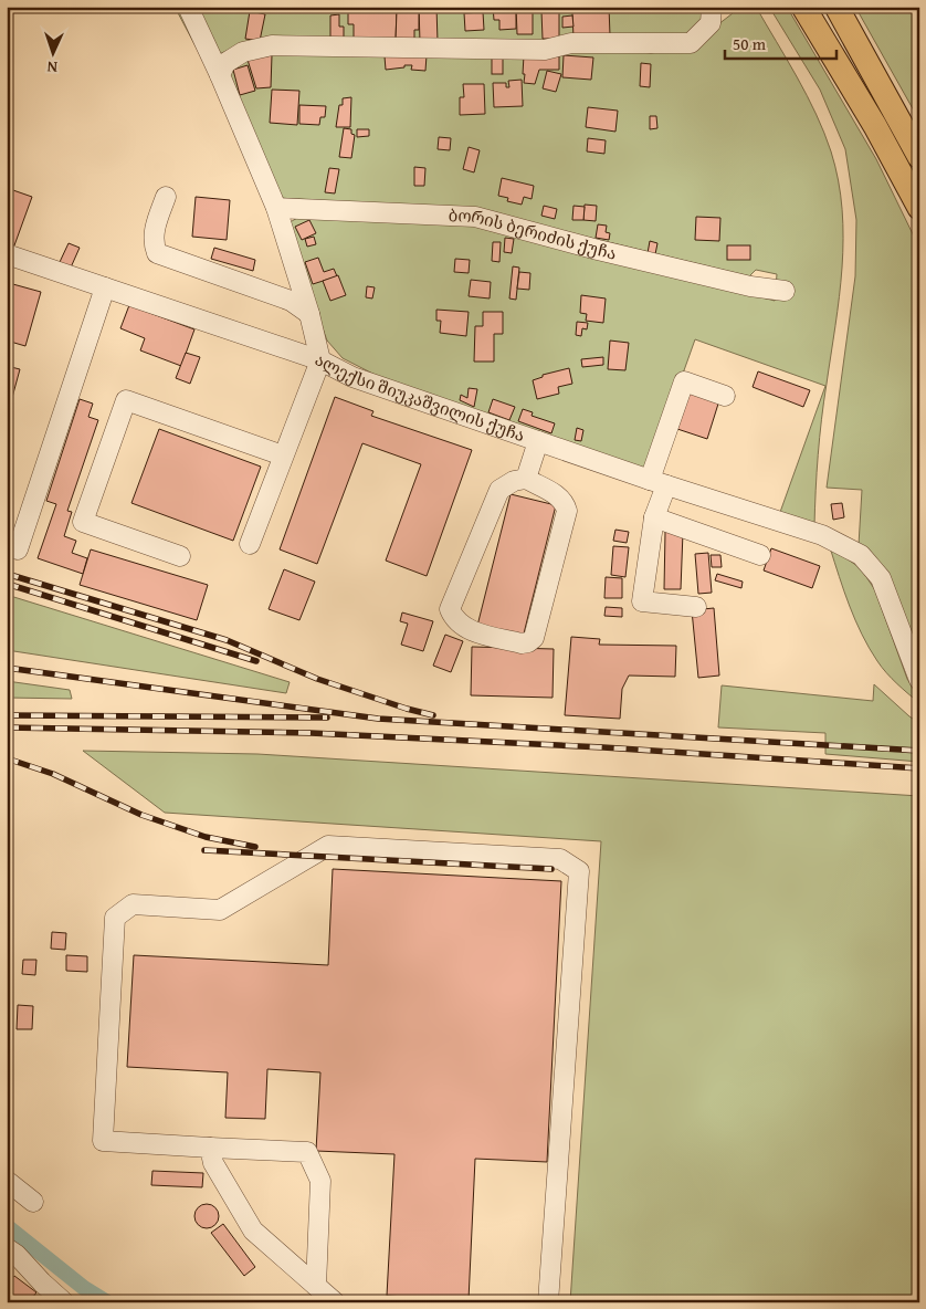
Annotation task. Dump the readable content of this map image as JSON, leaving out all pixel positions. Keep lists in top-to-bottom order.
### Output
{
  "streets": {
    "street": ["ბორის ბერიძის ქუჩა", "ალექსი შიუკაშვილის ქუჩა"]
  },
  "crossings": [
    ["ბორის ბერიძის ქუჩა", "ალექსი შიუკაშვილის ქუჩა"]
  ],
  "scale_bar": "50 m",
  "north": "bottom"
}
